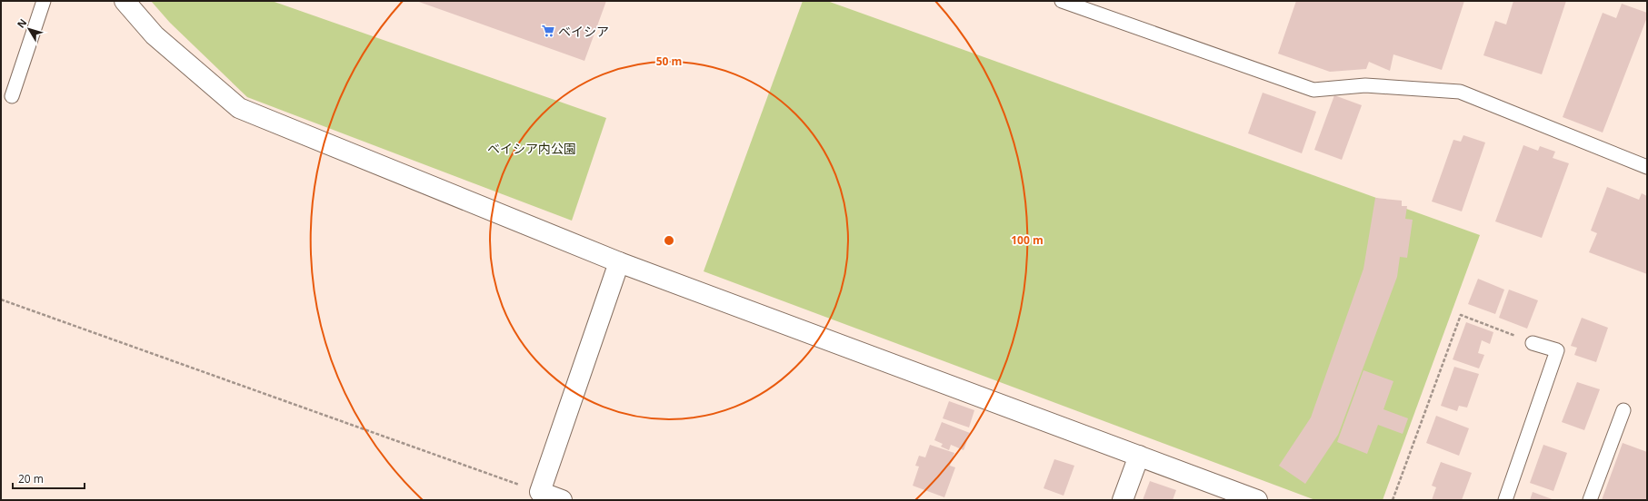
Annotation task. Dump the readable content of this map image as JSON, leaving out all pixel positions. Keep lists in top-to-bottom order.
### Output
{
  "parks": ["ベイシア内公園"],
  "places": {
    "supermarket": ["ベイシア"]
  },
  "scale_bar": "20 m",
  "north": "top left",
  "rings": ["50 m", "100 m"]
}
